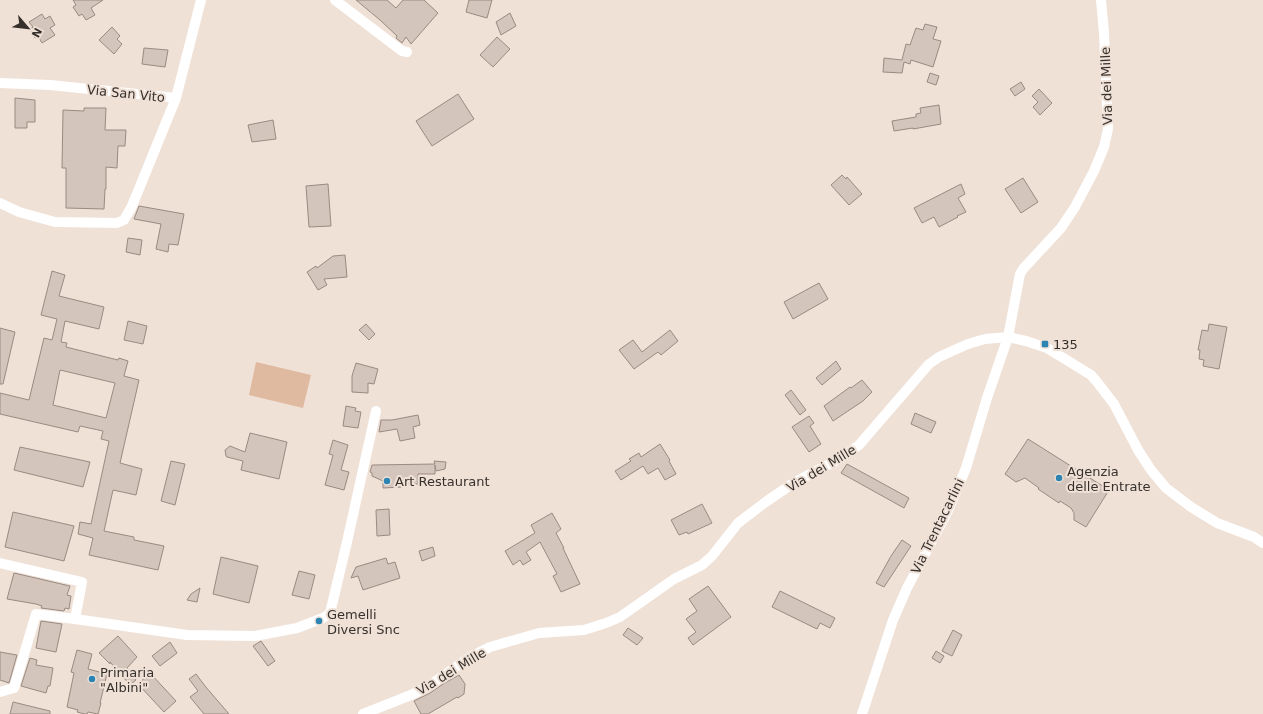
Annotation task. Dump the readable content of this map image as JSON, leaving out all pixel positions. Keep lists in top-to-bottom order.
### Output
{
  "streets": {
    "street": ["Via dei Mille", "Via San Vito", "Via Trentacarlini"]
  },
  "crossings": [
    ["Via dei Mille", "Via Trentacarlini"]
  ],
  "places": {
    "transit": ["135"],
    "other": [
      "Agenzia delle Entrate",
      "Art Restaurant",
      "Gemelli Diversi Snc",
      "Primaria \"Albini\""
    ]
  },
  "north": "bottom right"
}
